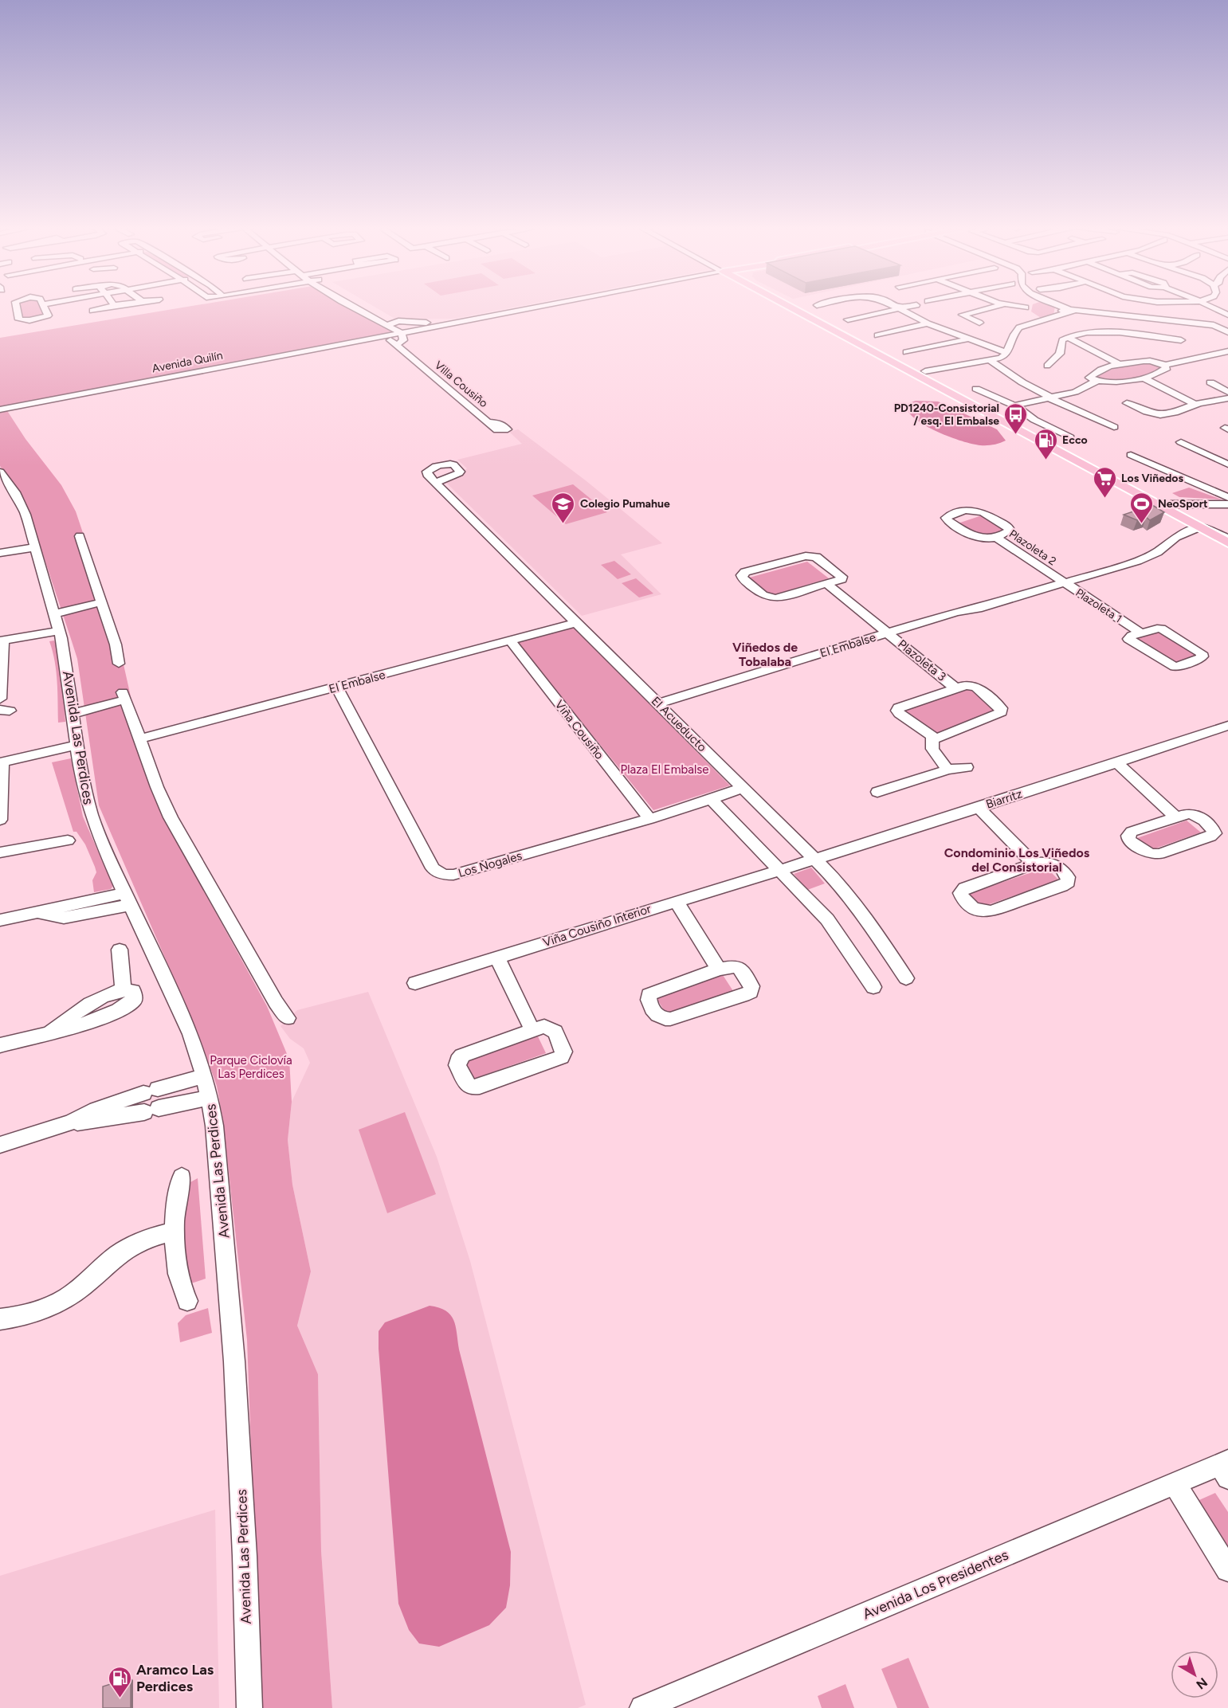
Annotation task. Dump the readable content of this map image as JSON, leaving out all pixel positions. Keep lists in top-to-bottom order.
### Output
{
  "streets": {
    "street": [
      "Avenida Quilín",
      "Villa Cousiño",
      "Plazoleta 2",
      "Plazoleta 1",
      "El Embalse",
      "Plazoleta 3",
      "El Acueducto",
      "Viña Cousiño",
      "Avenida Las Perdices",
      "Biarritz",
      "Los Nogales",
      "Viña Cousiño Interior",
      "Avenida Los Presidentes"
    ]
  },
  "crossings": [
    ["Avenida Quilín", "Villa Cousiño"],
    ["Plazoleta 2", "Plazoleta 1"],
    ["Plazoleta 2", "El Embalse"],
    ["Plazoleta 1", "El Embalse"],
    ["El Embalse", "Plazoleta 3"],
    ["El Embalse", "El Acueducto"],
    ["El Embalse", "Viña Cousiño"],
    ["El Embalse", "Los Nogales"],
    ["El Acueducto", "Biarritz"],
    ["El Acueducto", "Los Nogales"],
    ["Viña Cousiño", "Los Nogales"],
    ["Biarritz", "Viña Cousiño Interior"]
  ],
  "districts": ["Viñedos de Tobalaba", "Condominio Los Viñedos del Consistorial"],
  "parks": ["Plaza El Embalse", "Parque Ciclovía Las Perdices"],
  "places": {
    "bus stop": ["PD1240-Consistorial / esq. El Embalse"],
    "fuel station": ["Ecco", "Aramco Las Perdices"],
    "supermarket": ["Los Viñedos"],
    "school or university": ["Colegio Pumahue"],
    "sports": ["NeoSport"]
  },
  "north": "bottom right"
}
